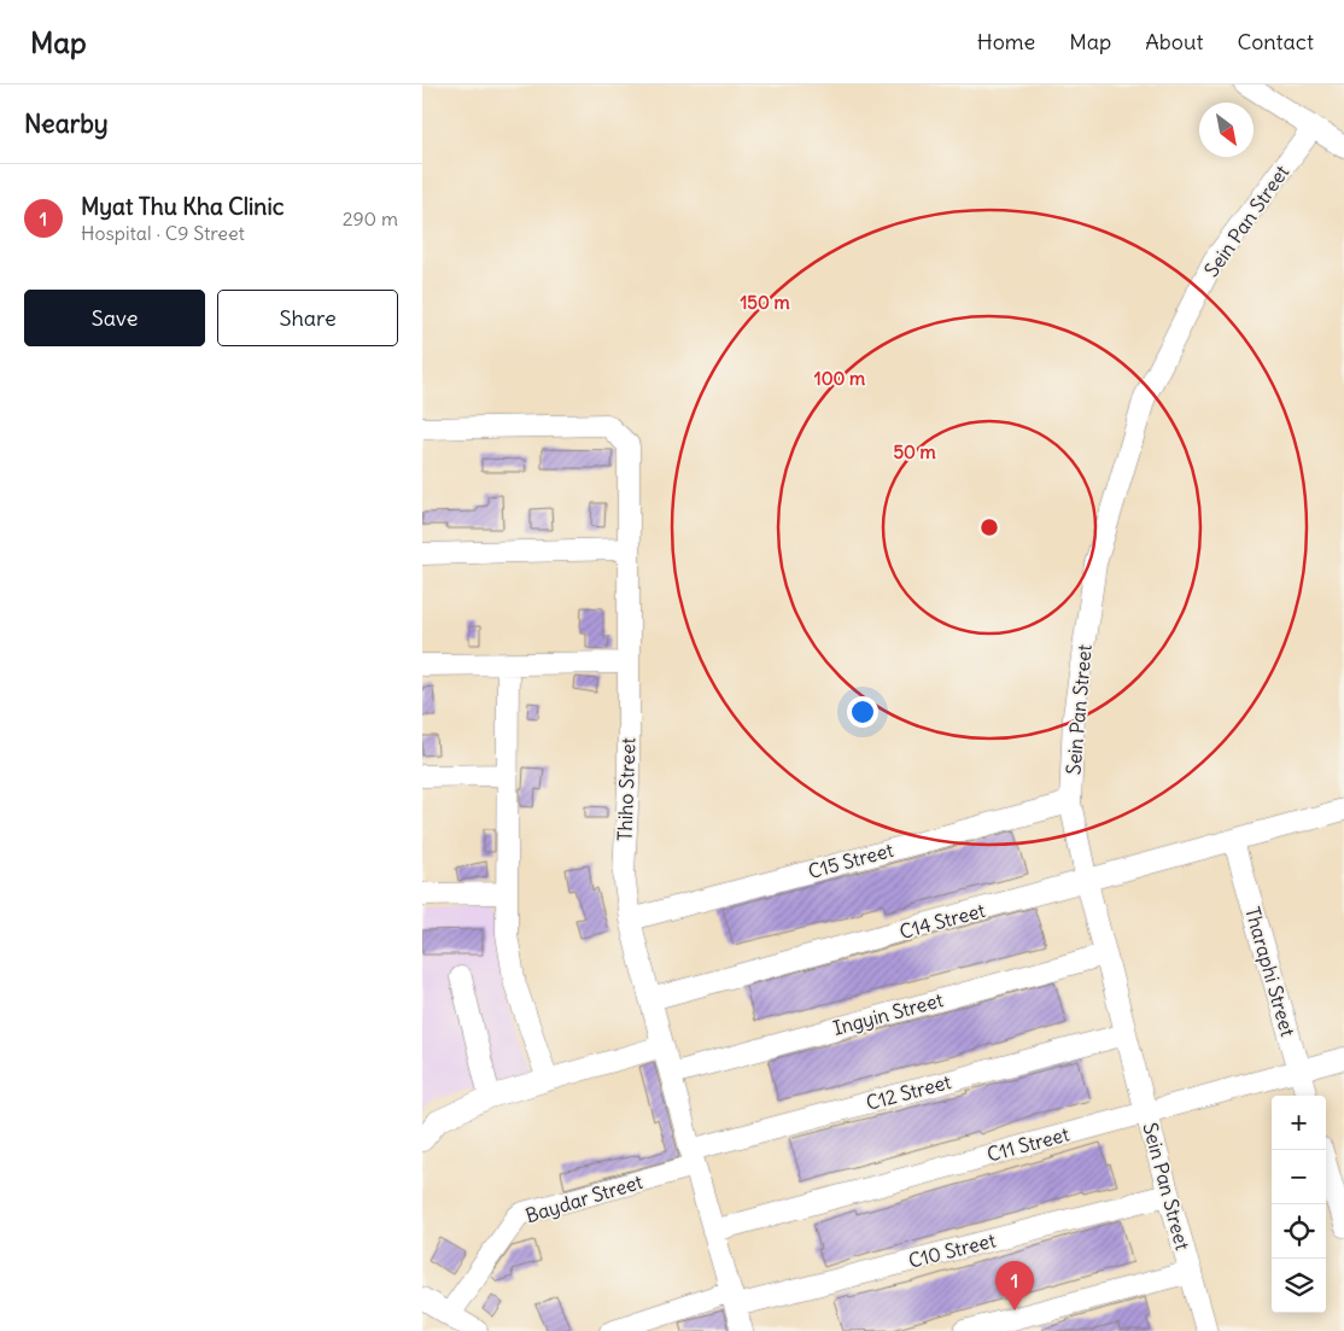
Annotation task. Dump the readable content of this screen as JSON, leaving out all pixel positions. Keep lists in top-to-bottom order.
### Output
{
  "streets": {
    "street": [
      "Sein Pan Street",
      "Thiho Street",
      "C15 Street",
      "C14 Street",
      "Tharaphi Street",
      "Ingyin Street",
      "C12 Street",
      "C11 Street",
      "Baydar Street",
      "C10 Street"
    ]
  },
  "crossings": [
    ["Sein Pan Street", "C15 Street"],
    ["Sein Pan Street", "C14 Street"],
    ["Sein Pan Street", "Ingyin Street"],
    ["Sein Pan Street", "C12 Street"],
    ["Sein Pan Street", "C11 Street"],
    ["Sein Pan Street", "C10 Street"],
    ["Thiho Street", "C15 Street"],
    ["Thiho Street", "C14 Street"],
    ["Thiho Street", "Ingyin Street"],
    ["Thiho Street", "C12 Street"],
    ["Thiho Street", "C11 Street"],
    ["Thiho Street", "Baydar Street"],
    ["Thiho Street", "C10 Street"],
    ["C14 Street", "Tharaphi Street"],
    ["Tharaphi Street", "C11 Street"],
    ["C12 Street", "Baydar Street"]
  ],
  "north": "bottom right",
  "page": {
    "header": "Map",
    "nav": [
      "Home",
      "Map",
      "About",
      "Contact"
    ],
    "heading": "Nearby",
    "list": [
      {
        "mark": "1",
        "name": "Myat Thu Kha Clinic",
        "note": "Hospital · C9 Street",
        "value": "290 m"
      }
    ],
    "buttons": ["Save", "Share"],
    "map_buttons": ["+", "−"],
    "pins": "1"
  },
  "rings": ["150 m", "100 m", "50 m"]
}
